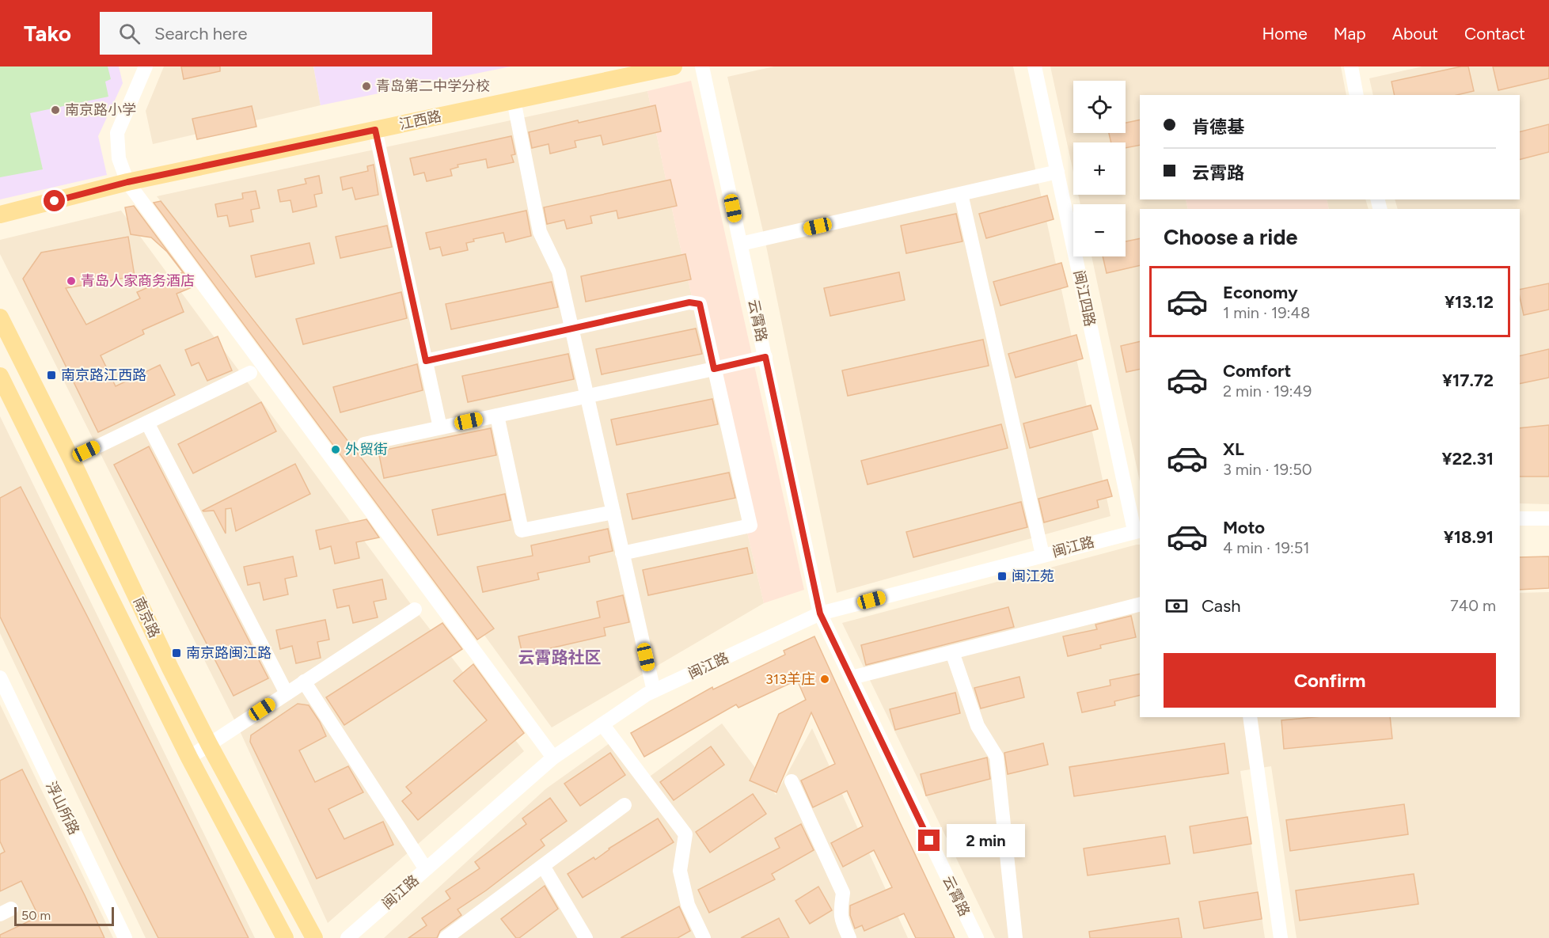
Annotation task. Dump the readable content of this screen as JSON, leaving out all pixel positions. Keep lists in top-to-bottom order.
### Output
{
  "streets": {
    "main road": ["江西路", "南京路"],
    "street": [
      "闽江四路",
      "云霄路",
      "闽江路",
      "浮山所路"
    ]
  },
  "crossings": [
    ["闽江四路", "闽江路"],
    ["云霄路", "闽江路"]
  ],
  "districts": ["云霄路社区"],
  "places": {
    "other": [
      "青岛第二中学分校",
      "南京路小学",
      "青岛人家商务酒店",
      "外贸街",
      "313羊庄"
    ],
    "transit": ["南京路江西路", "闽江苑", "南京路闽江路"]
  },
  "scale_bar": "50 m",
  "page": {
    "header": "Tako",
    "search": "Search here",
    "nav": [
      "Home",
      "Map",
      "About",
      "Contact"
    ],
    "map_buttons": ["+", "−"],
    "banner": ["肯德基", "云霄路"],
    "heading": "Choose a ride",
    "list": [
      {
        "name": "Economy",
        "note": "1 min · 19:48",
        "value": "¥13.12"
      },
      {
        "name": "Comfort",
        "note": "2 min · 19:49",
        "value": "¥17.72"
      },
      {
        "name": "XL",
        "note": "3 min · 19:50",
        "value": "¥22.31"
      },
      {
        "name": "Moto",
        "note": "4 min · 19:51",
        "value": "¥18.91"
      }
    ],
    "pay": ["Cash", "740 m"],
    "buttons": "Confirm",
    "bubble": "2 min",
    "scale": "50 m"
  }
}
